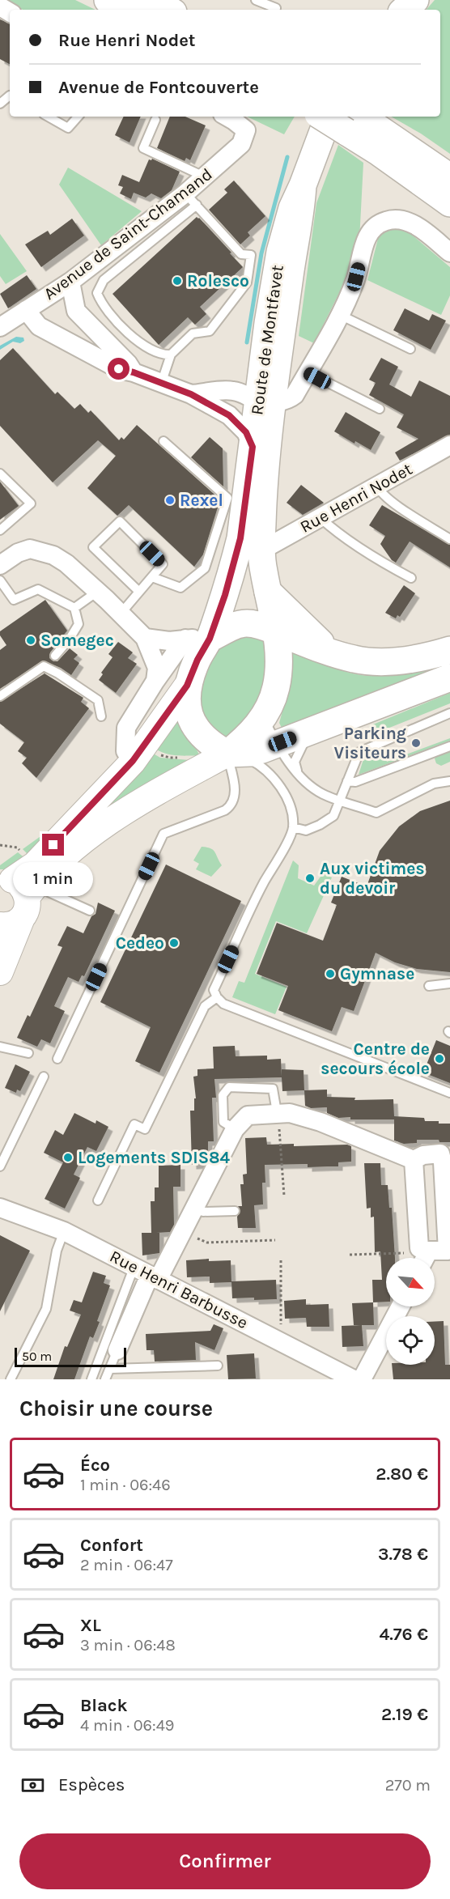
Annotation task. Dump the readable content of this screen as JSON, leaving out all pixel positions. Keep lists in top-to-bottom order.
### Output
{
  "streets": {
    "main road": ["Route de Montfavet"],
    "street": ["Avenue de Saint-Chamand", "Rue Henri Nodet", "Rue Henri Barbusse"]
  },
  "crossings": [
    ["Route de Montfavet", "Rue Henri Nodet"]
  ],
  "places": [
    "Rolesco",
    "Rexel",
    "Somegec",
    "Parking Visiteurs",
    "Aux victimes du devoir",
    "Cedeo",
    "Gymnase",
    "Centre de secours école",
    "Logements SDIS84"
  ],
  "scale_bar": "50 m",
  "north": "bottom right",
  "page": {
    "banner": ["Rue Henri Nodet", "Avenue de Fontcouverte"],
    "bubble": "1 min",
    "scale": "50 m",
    "heading": "Choisir une course",
    "list": [
      {
        "name": "Éco",
        "note": "1 min · 06:46",
        "value": "2.80 €"
      },
      {
        "name": "Confort",
        "note": "2 min · 06:47",
        "value": "3.78 €"
      },
      {
        "name": "XL",
        "note": "3 min · 06:48",
        "value": "4.76 €"
      },
      {
        "name": "Black",
        "note": "4 min · 06:49",
        "value": "2.19 €"
      }
    ],
    "pay": ["Espèces", "270 m"],
    "buttons": "Confirmer"
  }
}
